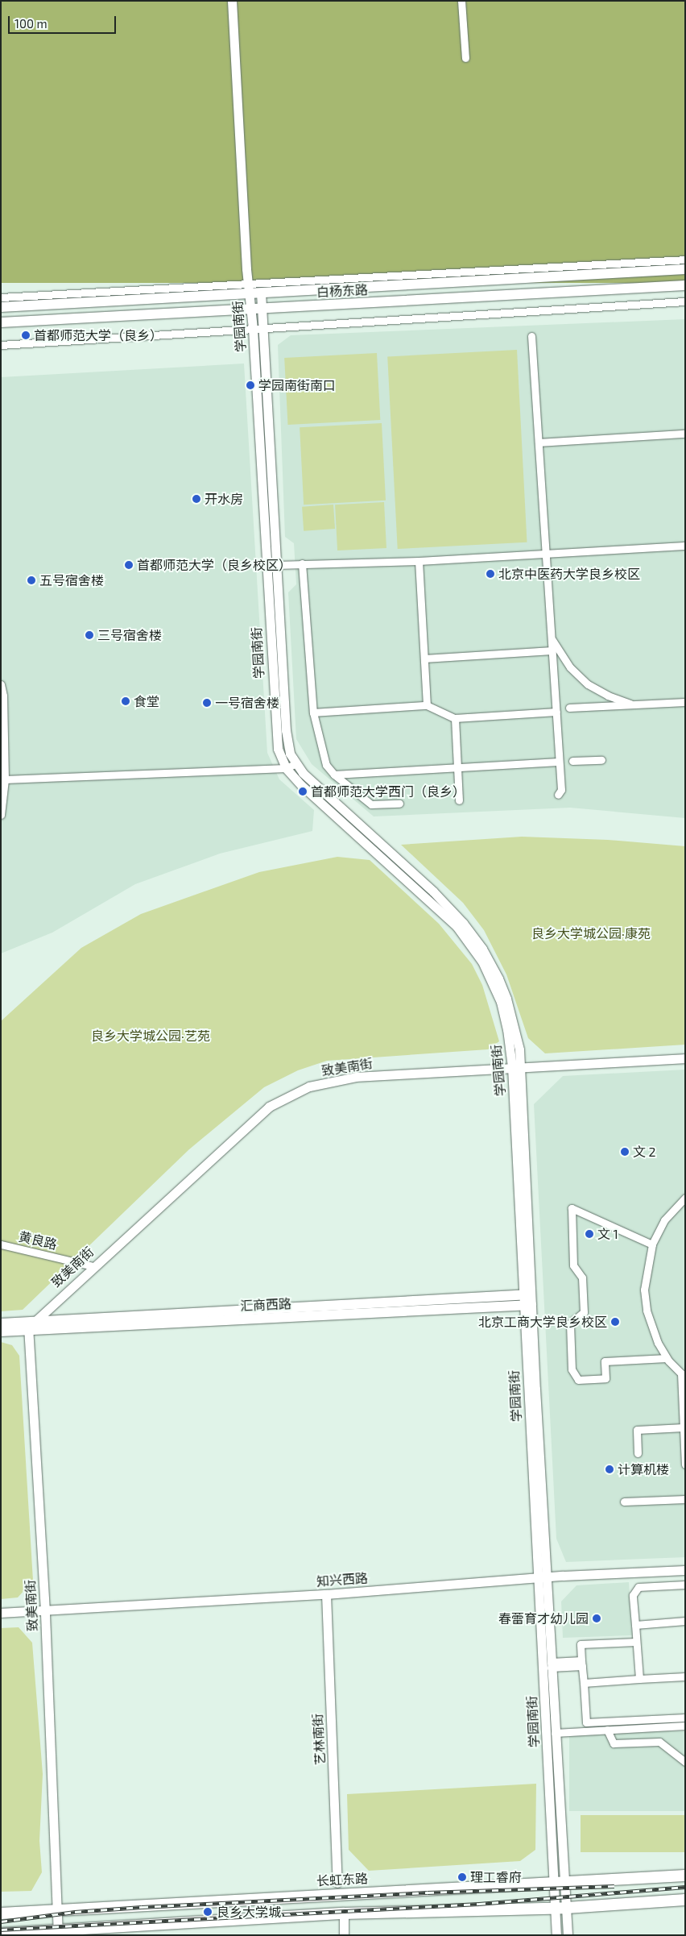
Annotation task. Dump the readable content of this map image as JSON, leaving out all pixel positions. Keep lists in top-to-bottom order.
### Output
{
  "streets": {
    "main road": ["白杨东路", "汇商西路", "长虹东路"],
    "street": [
      "学园南街",
      "致美南街",
      "黄良路",
      "知兴西路",
      "艺林南街"
    ]
  },
  "crossings": [
    ["白杨东路", "学园南街"],
    ["学园南街", "致美南街"],
    ["学园南街", "汇商西路"],
    ["学园南街", "知兴西路"],
    ["学园南街", "长虹东路"],
    ["致美南街", "黄良路"],
    ["致美南街", "汇商西路"],
    ["致美南街", "知兴西路"],
    ["致美南街", "长虹东路"],
    ["知兴西路", "艺林南街"]
  ],
  "parks": ["良乡大学城公园·康苑", "良乡大学城公园·艺苑"],
  "places": [
    "首都师范大学（良乡）",
    "学园南街南口",
    "开水房",
    "首都师范大学（良乡校区）",
    "北京中医药大学良乡校区",
    "五号宿舍楼",
    "三号宿舍楼",
    "食堂",
    "一号宿舍楼",
    "首都师范大学西门（良乡）",
    "文 2",
    "文 1",
    "北京工商大学良乡校区",
    "计算机楼",
    "春蕾育才幼儿园",
    "理工睿府",
    "良乡大学城"
  ],
  "scale_bar": "100 m"
}
